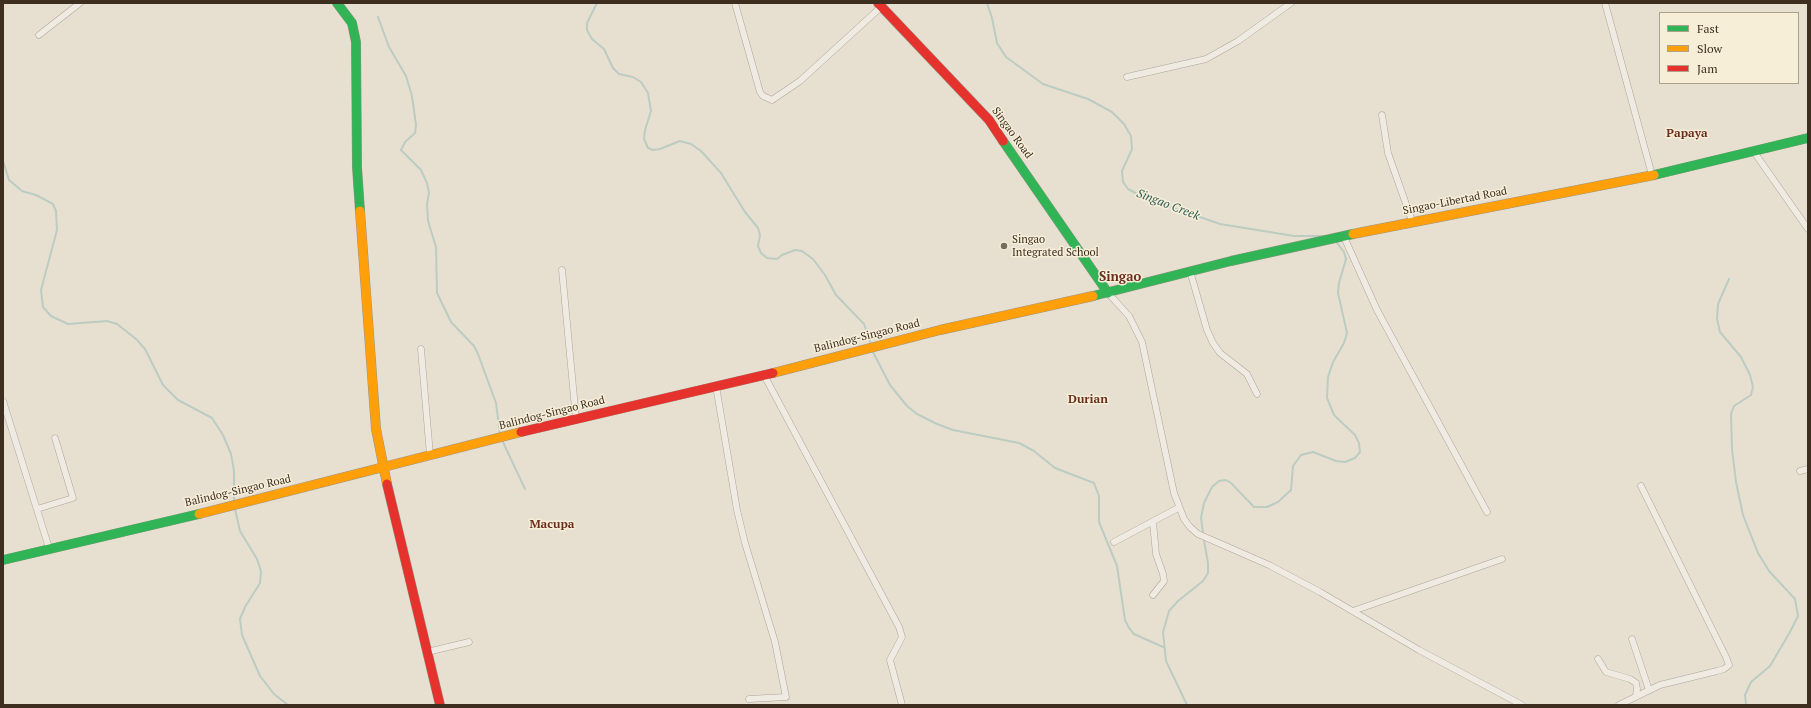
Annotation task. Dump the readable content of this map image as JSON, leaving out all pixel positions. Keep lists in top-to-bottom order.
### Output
{
  "streets": {
    "street": ["Singao Road", "Singao-Libertad Road", "Balindog-Singao Road"]
  },
  "crossings": [
    ["Singao Road", "Singao-Libertad Road"],
    ["Singao Road", "Balindog-Singao Road"],
    ["Singao-Libertad Road", "Balindog-Singao Road"]
  ],
  "districts": [
    "Papaya",
    "Singao",
    "Durian",
    "Macupa"
  ],
  "water": ["Singao Creek"],
  "places": ["Singao Integrated School"],
  "legend": ["Fast", "Slow", "Jam"]
}
